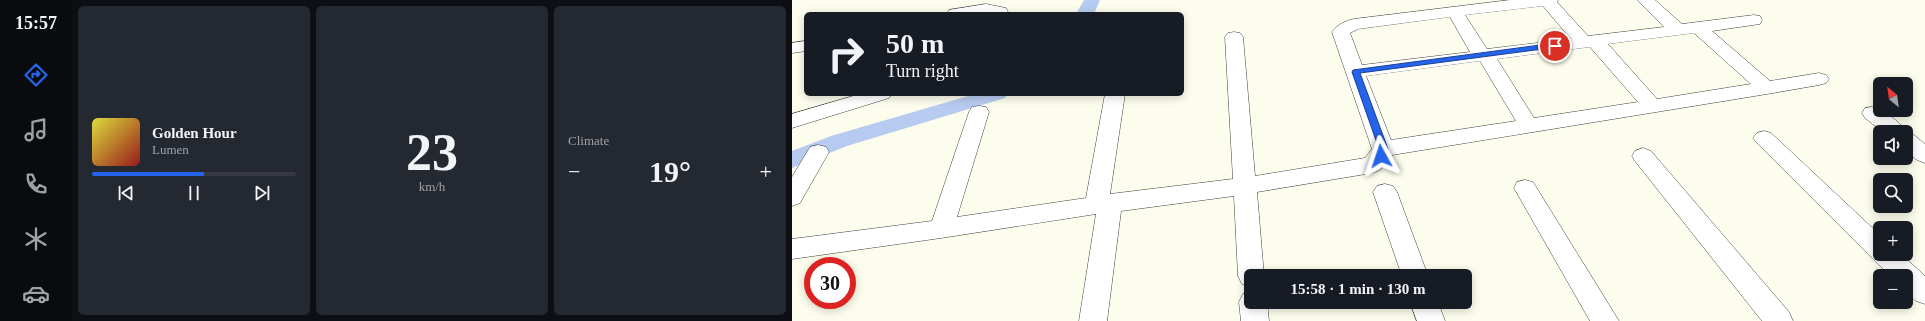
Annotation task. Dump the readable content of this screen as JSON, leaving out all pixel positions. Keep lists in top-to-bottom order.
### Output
{
  "north": "top left",
  "page": {
    "tabs": "15:57",
    "tile": [
      ["23", "km/h"],
      "Climate"
    ],
    "turn": ["50 m", "Turn right"],
    "map_buttons": ["+", "−"],
    "song": ["Golden Hour", "Lumen"],
    "heat": ["−", "19°", "+"],
    "limit": "30",
    "trip": "15:58 · 1 min · 130 m"
  }
}
